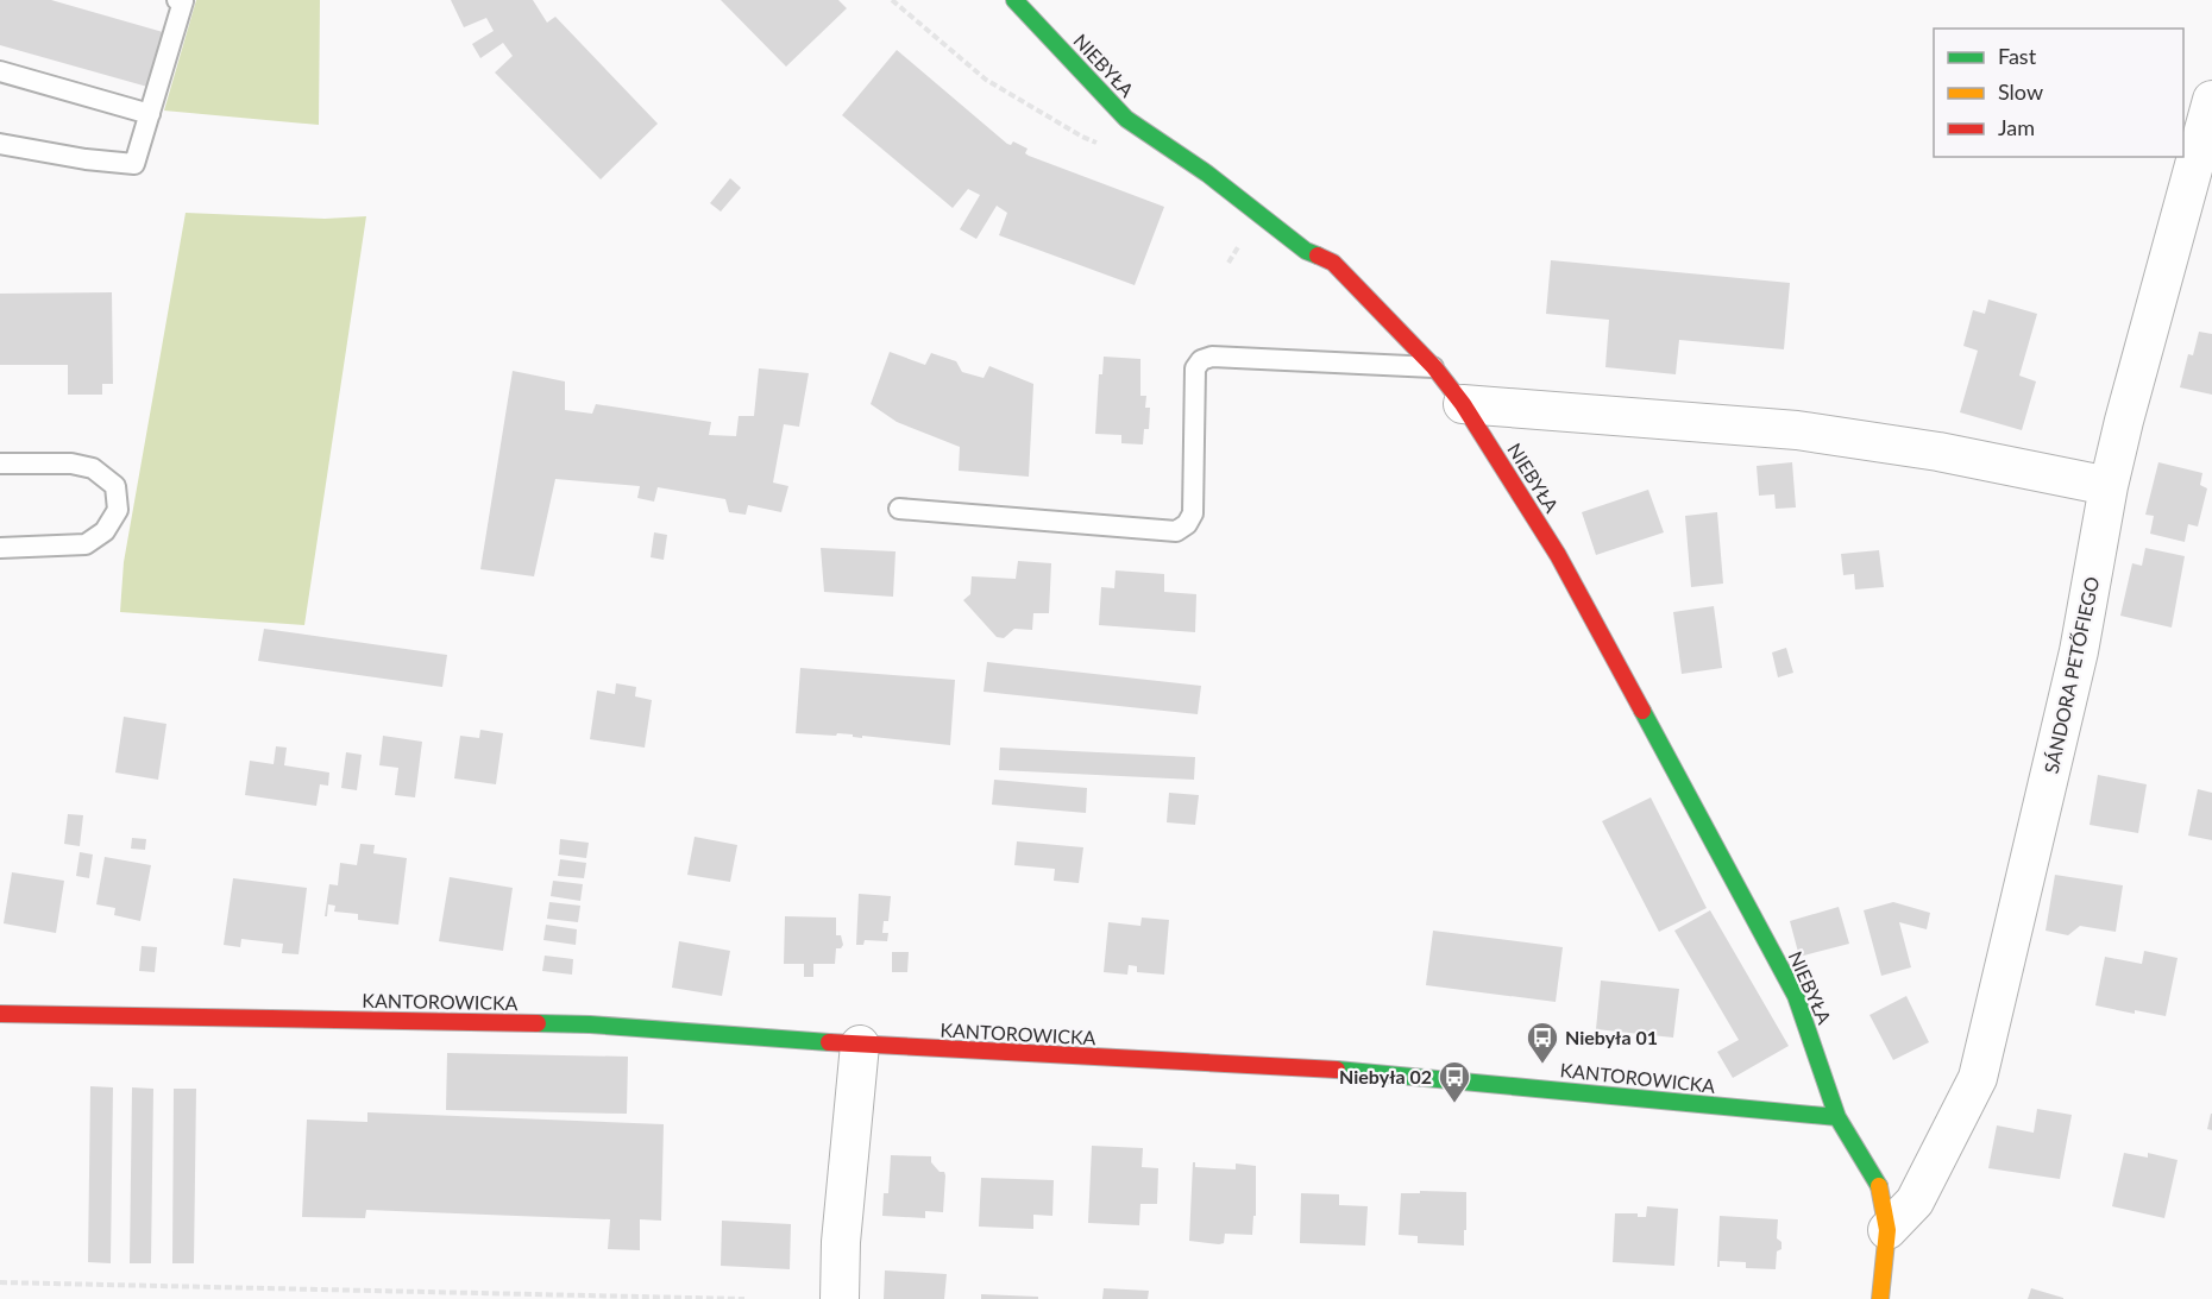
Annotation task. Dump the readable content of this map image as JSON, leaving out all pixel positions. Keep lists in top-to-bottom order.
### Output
{
  "streets": {
    "street": ["NIEBYŁA", "SÁNDORA PETŐFIEGO", "KANTOROWICKA"]
  },
  "crossings": [
    ["NIEBYŁA", "KANTOROWICKA"]
  ],
  "places": {
    "bus stop": ["Niebyła 01", "Niebyła 02"]
  },
  "legend": ["Fast", "Slow", "Jam"]
}
